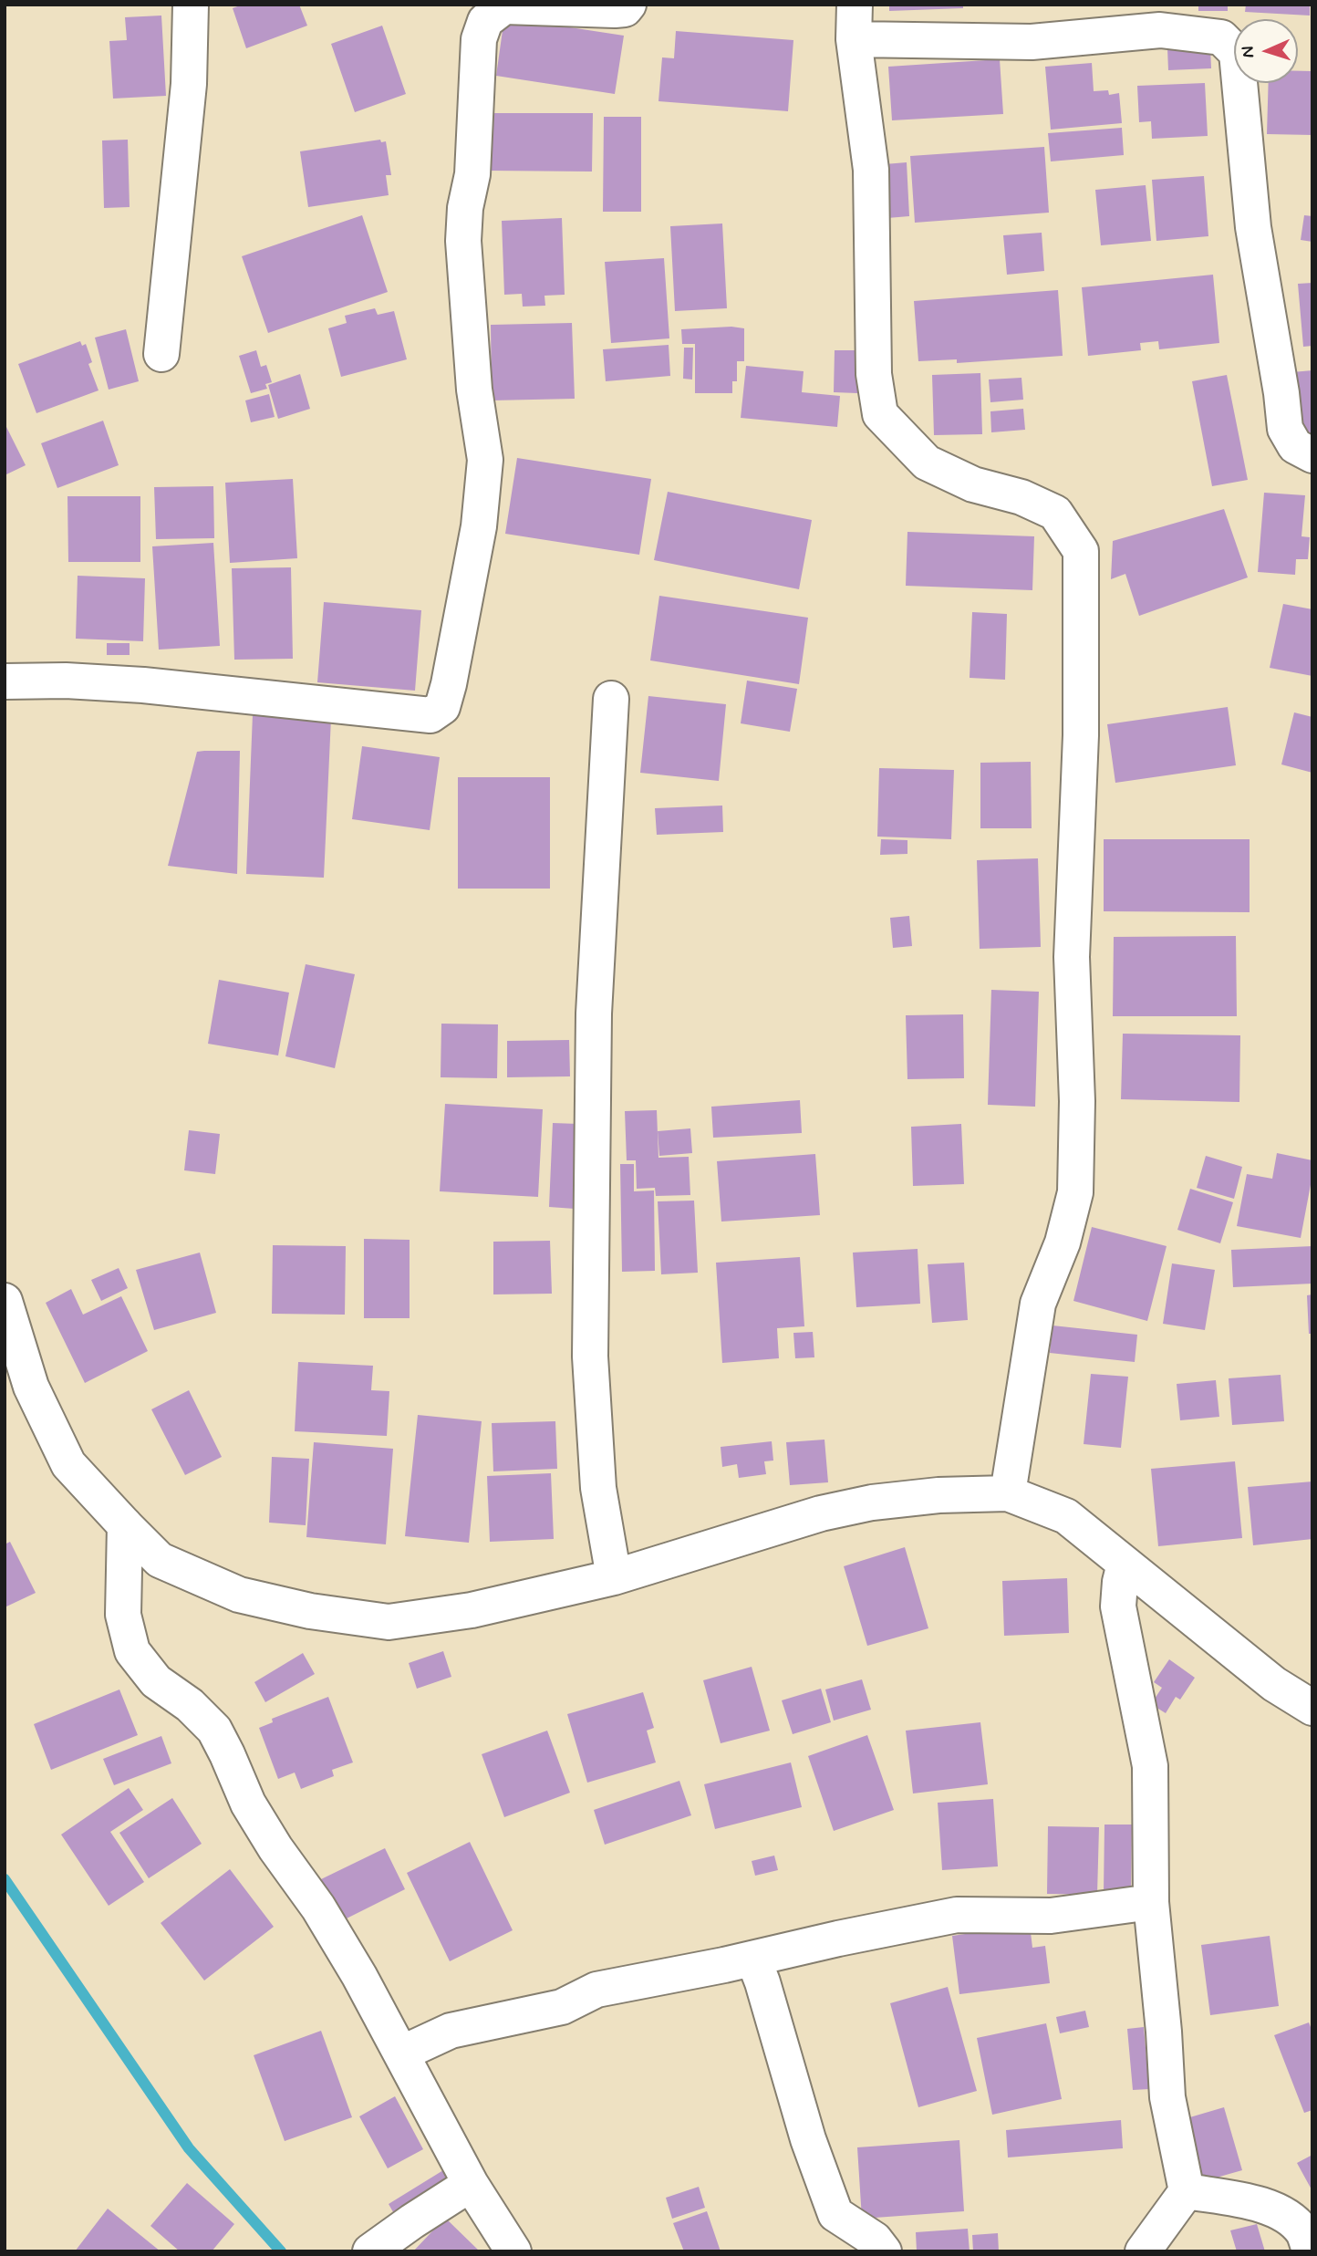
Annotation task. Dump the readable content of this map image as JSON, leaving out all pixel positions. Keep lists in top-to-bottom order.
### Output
{
  "north": "left"
}
